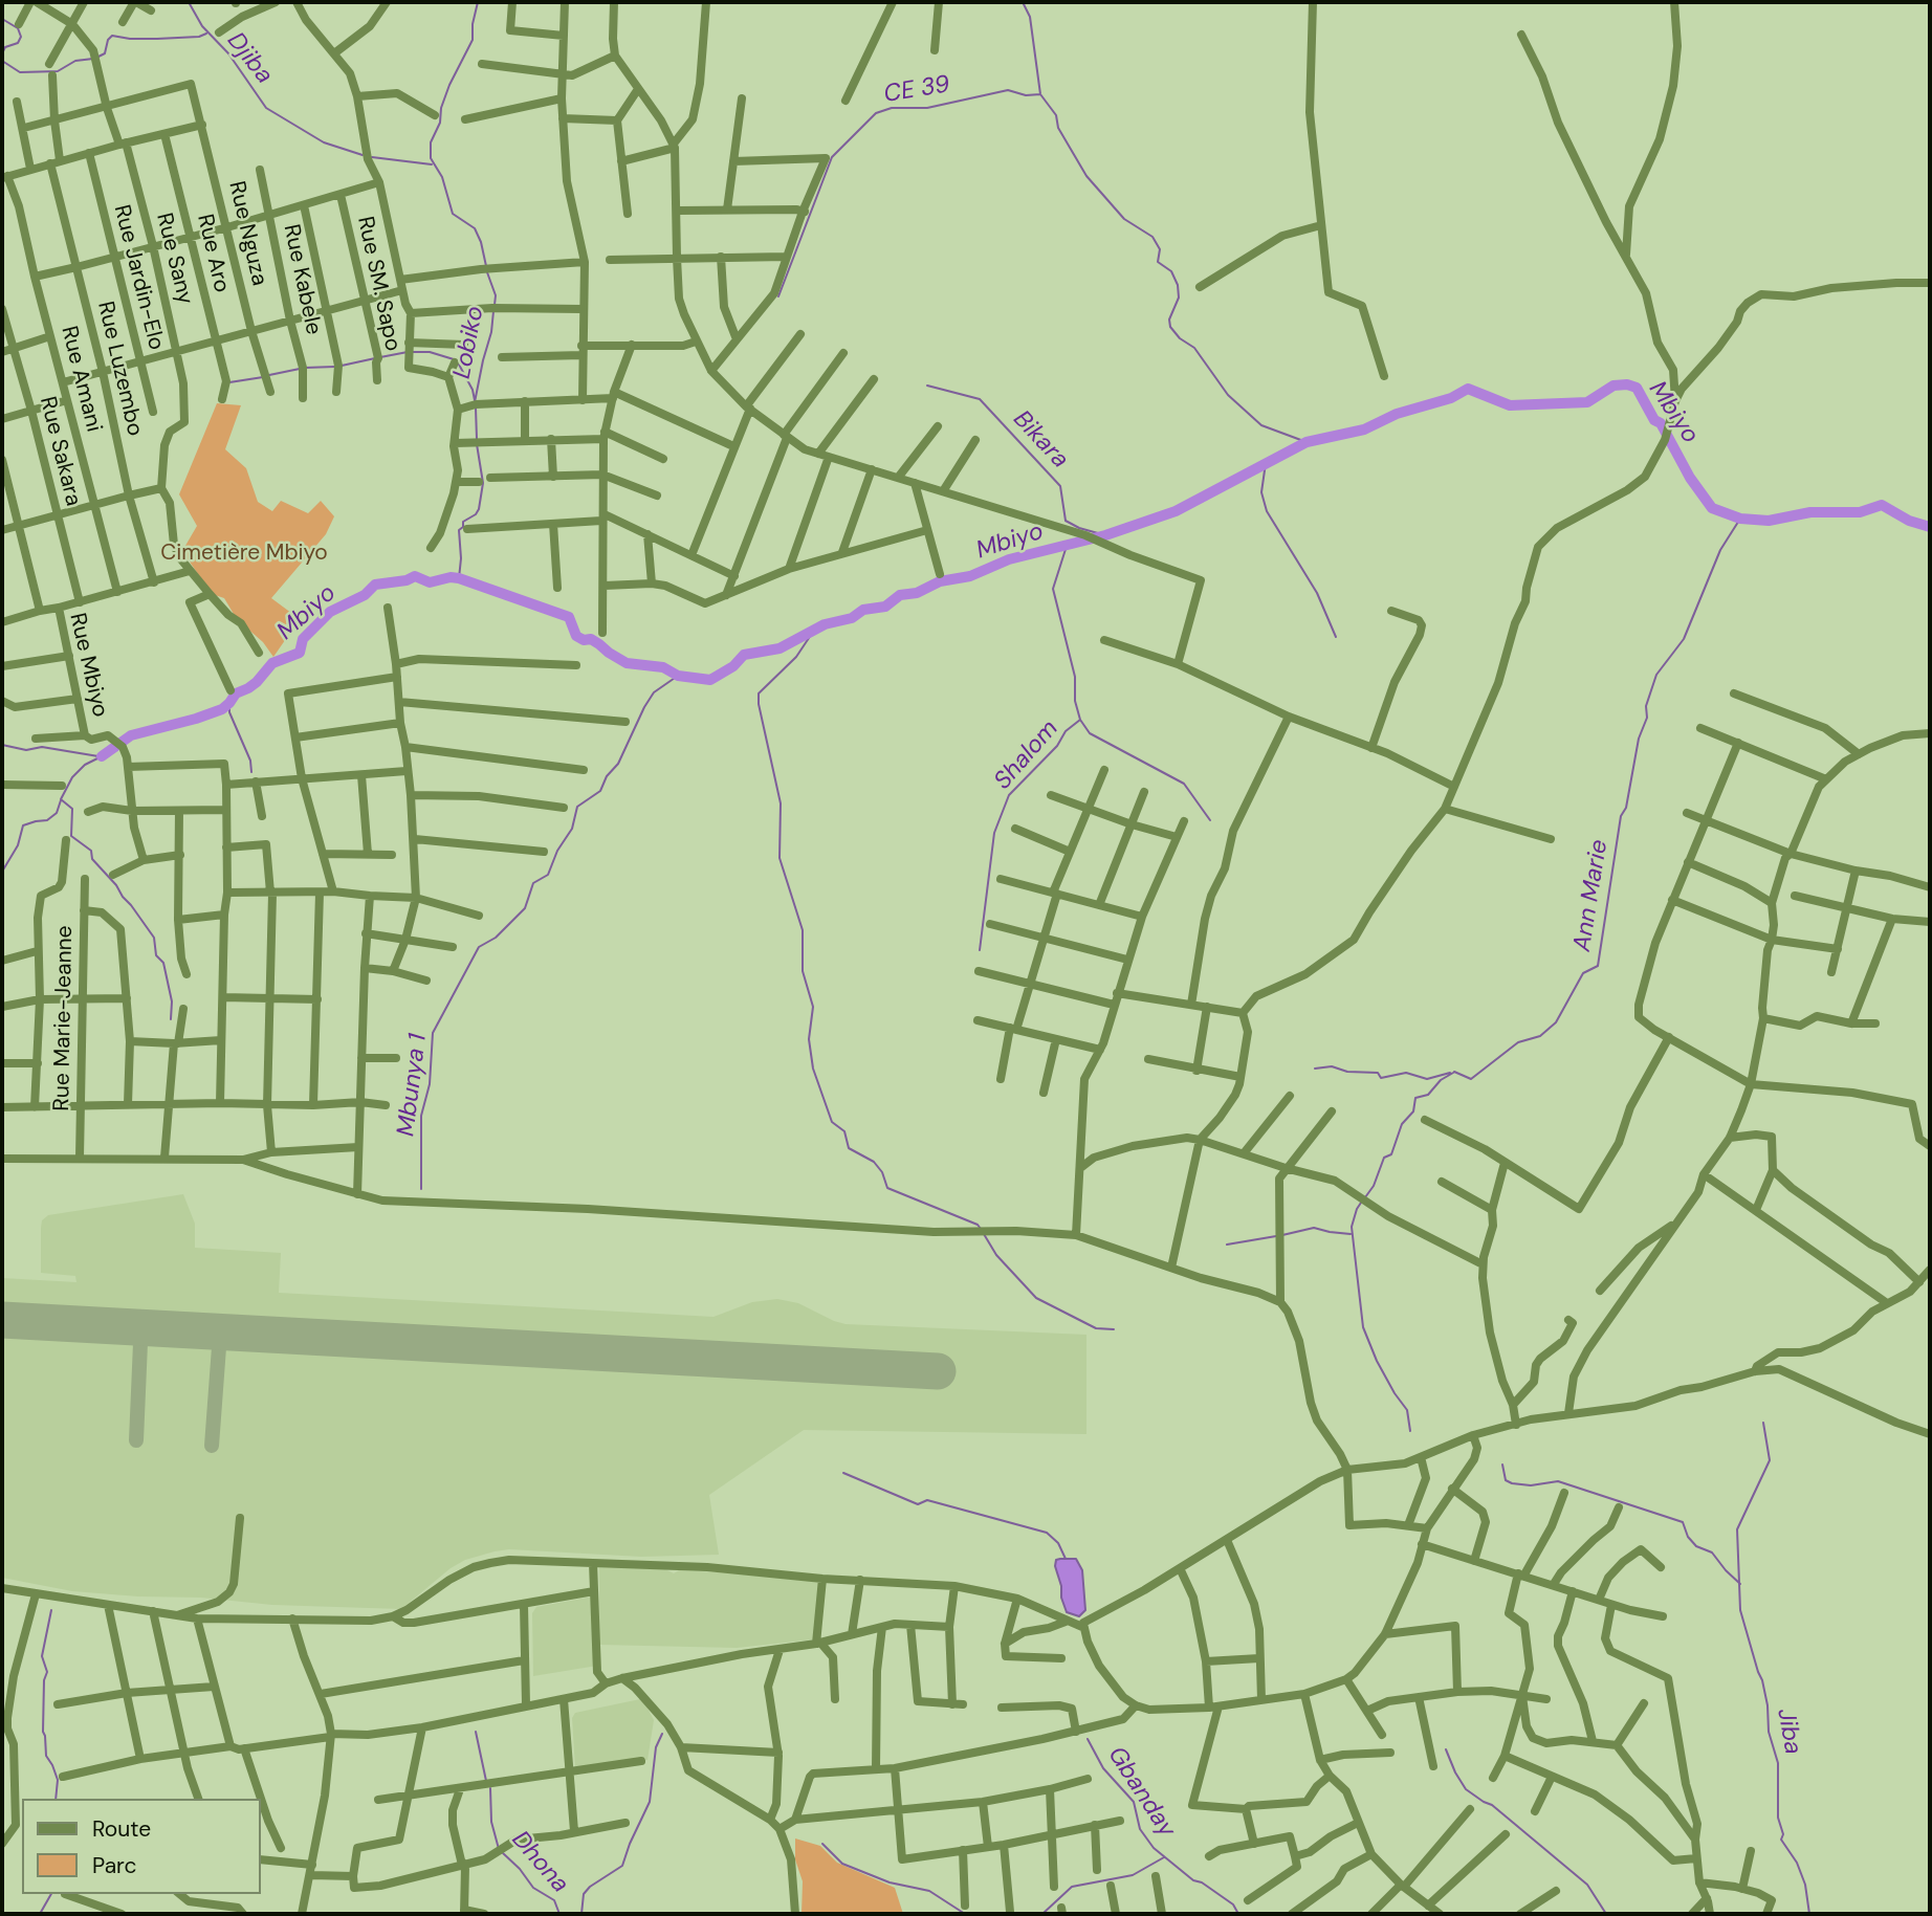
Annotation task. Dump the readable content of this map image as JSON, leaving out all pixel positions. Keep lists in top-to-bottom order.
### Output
{
  "streets": {
    "street": [
      "Rue Nguza",
      "Rue Aro",
      "Rue Sany",
      "Rue Jardin-Elo",
      "Rue Kabele",
      "Rue SM. Sapo",
      "Rue Luzembo",
      "Rue Amani",
      "Rue Sakara",
      "Rue Mbiyo",
      "Rue Marie-Jeanne"
    ]
  },
  "crossings": [
    ["Rue Nguza", "Rue Sany"]
  ],
  "water": [
    "Djiba",
    "CE 39",
    "Lobiko",
    "Mbiyo",
    "Bikara",
    "Shalom",
    "Ann Marie",
    "Mbunya 1",
    "Jiba",
    "Gbanday",
    "Dhona"
  ],
  "parks": ["Cimetière Mbiyo"],
  "legend": ["Route", "Parc"]
}
